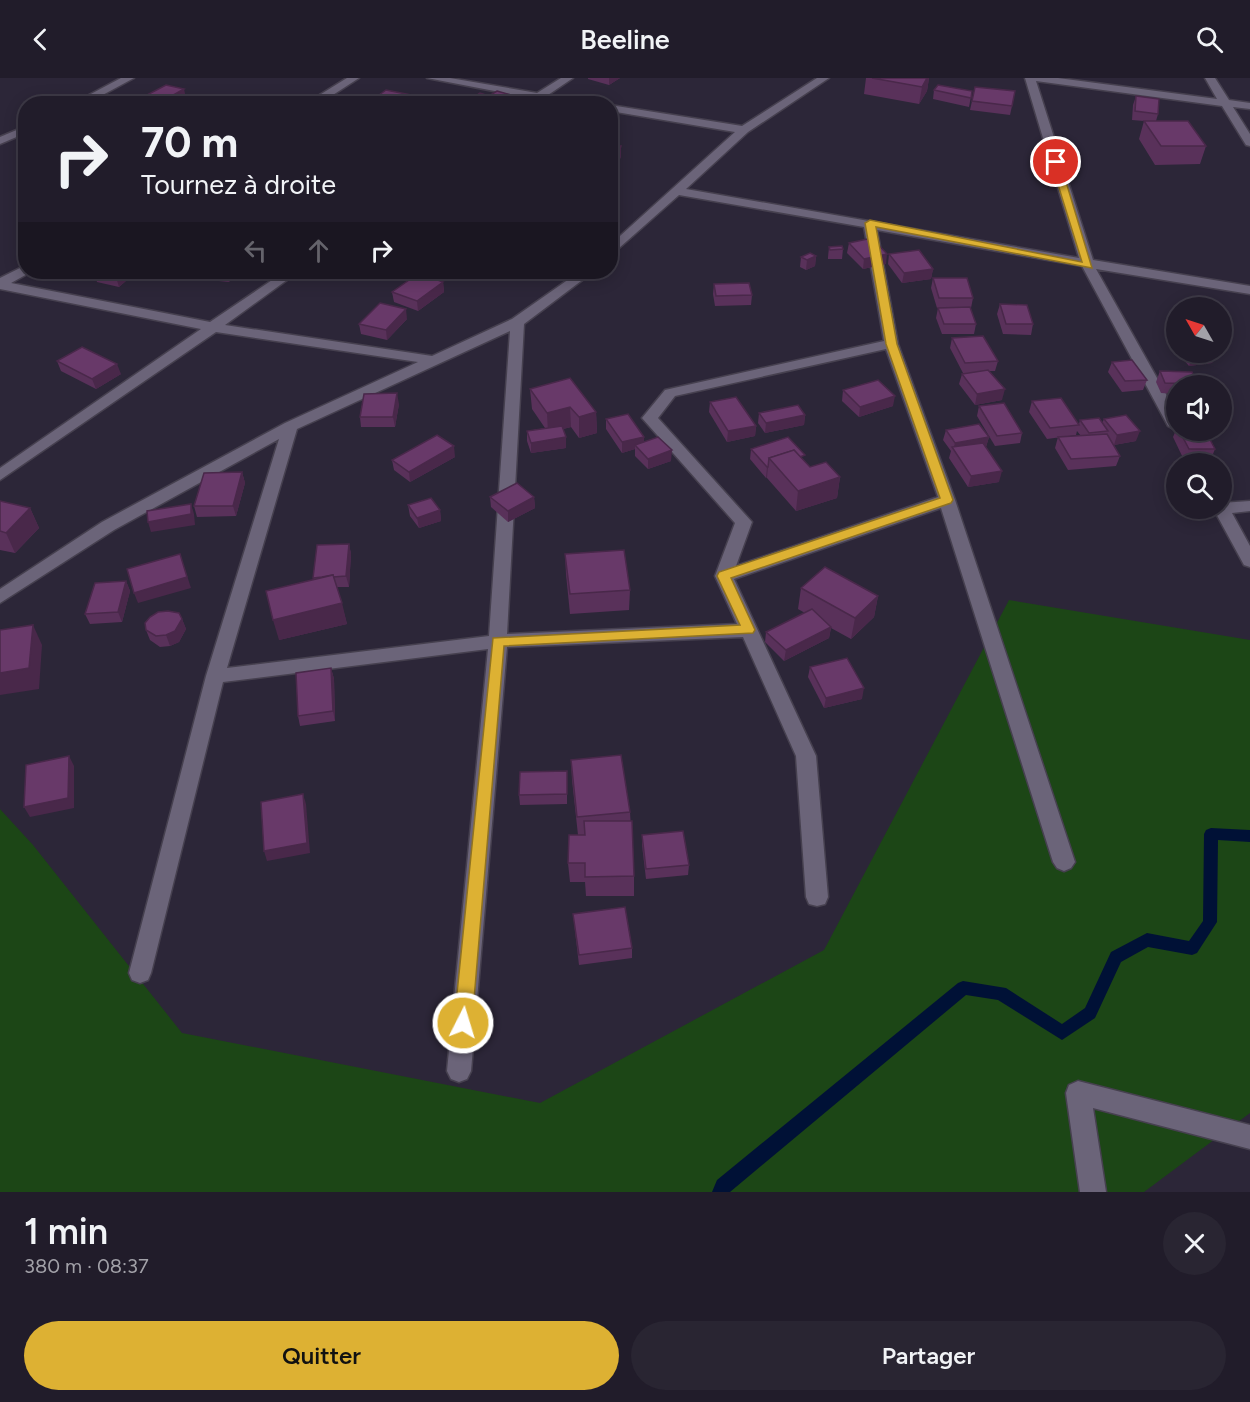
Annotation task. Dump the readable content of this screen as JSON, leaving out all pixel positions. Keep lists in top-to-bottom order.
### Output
{
  "north": "top left",
  "page": {
    "header": "Beeline",
    "turn": ["70 m", "Tournez à droite"],
    "heading": ["1 min", "380 m · 08:37"],
    "buttons": ["Quitter", "Partager"]
  }
}
